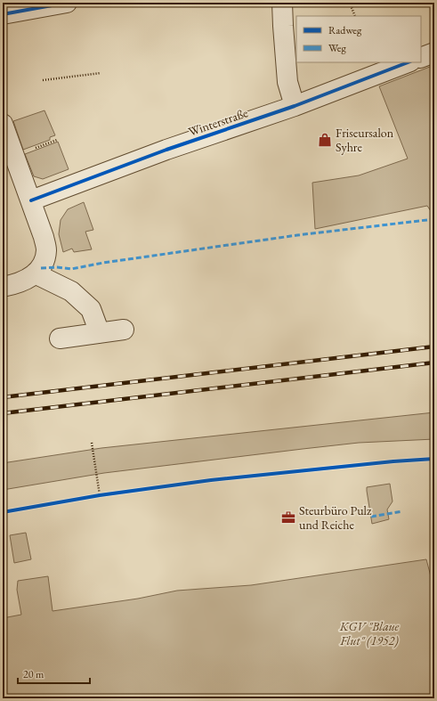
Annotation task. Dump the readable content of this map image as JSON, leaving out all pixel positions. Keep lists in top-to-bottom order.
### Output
{
  "streets": {
    "street": ["Winterstraße"]
  },
  "parks": ["KGV \"Blaue Flut\" (1952)"],
  "places": {
    "shop": ["Friseursalon Syhre"],
    "office": ["Steurbüro Pulz und Reiche"]
  },
  "legend": ["Radweg", "Weg"],
  "scale_bar": "20 m"
}
